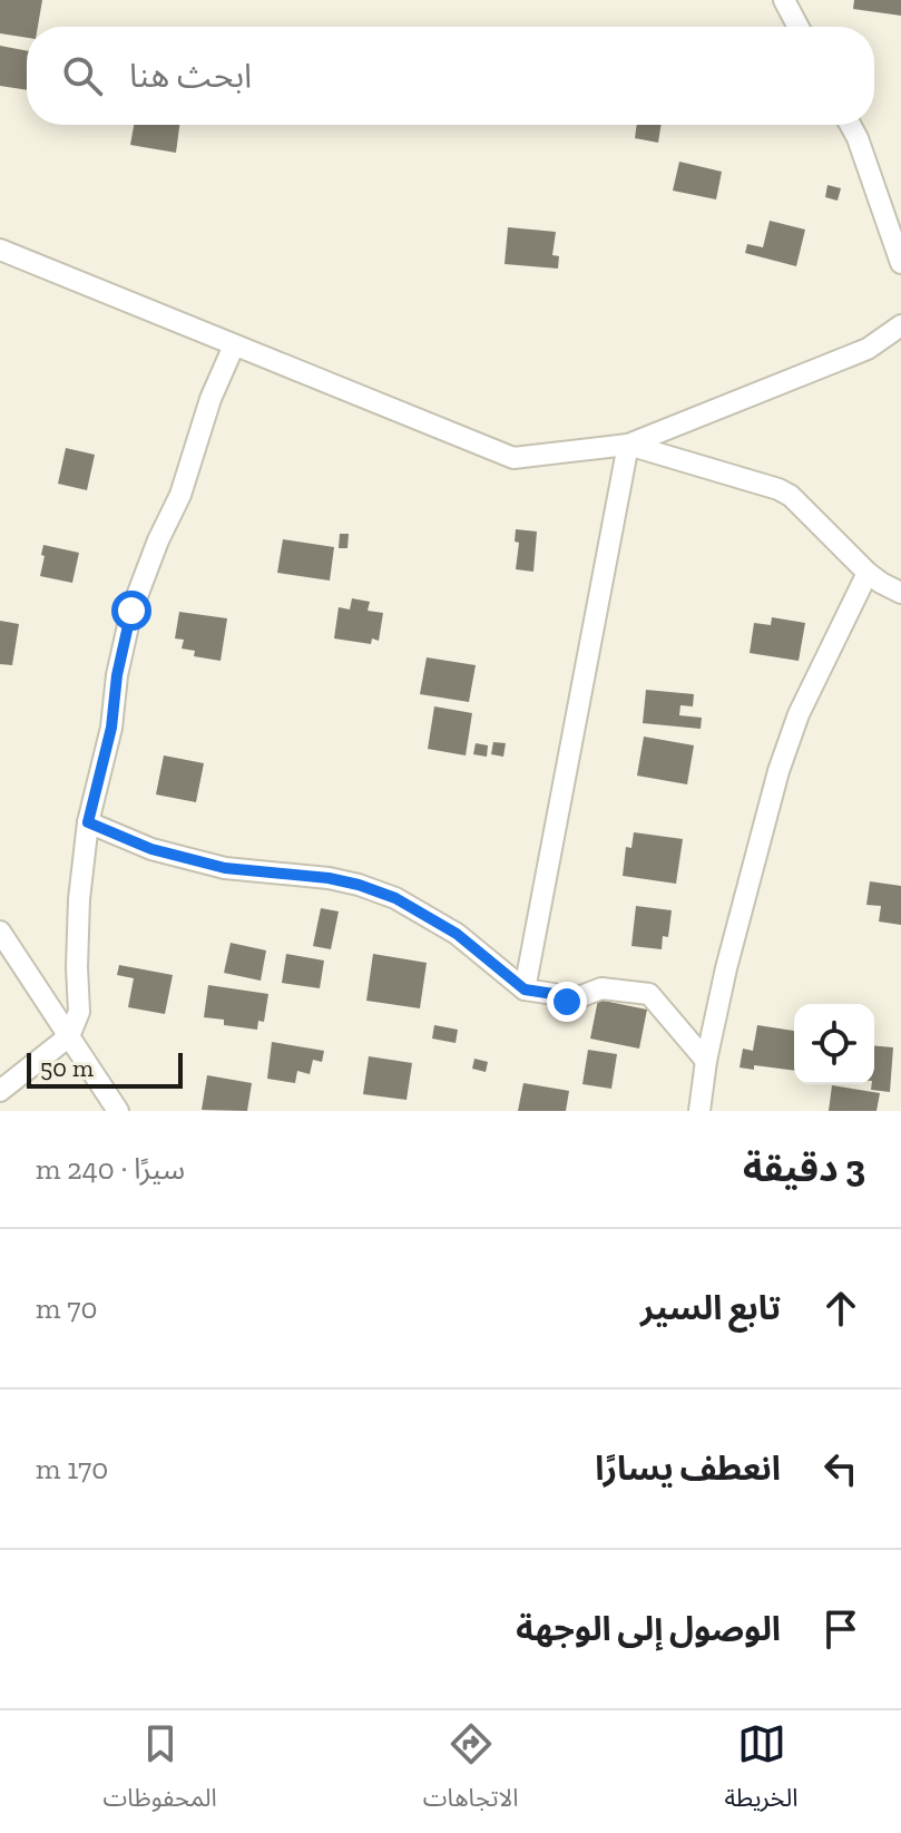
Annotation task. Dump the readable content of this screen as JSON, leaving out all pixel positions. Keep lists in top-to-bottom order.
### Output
{
  "scale_bar": "50 m",
  "page": {
    "search": "ابحث هنا",
    "scale": "50 m",
    "heading": ["3 دقيقة", "سيرًا · 240 m"],
    "list": [
      ["تابع السير", "70 m"],
      ["انعطف يسارًا", "170 m"],
      "الوصول إلى الوجهة"
    ],
    "nav": ["الخريطة", "الاتجاهات", "المحفوظات"]
  }
}
